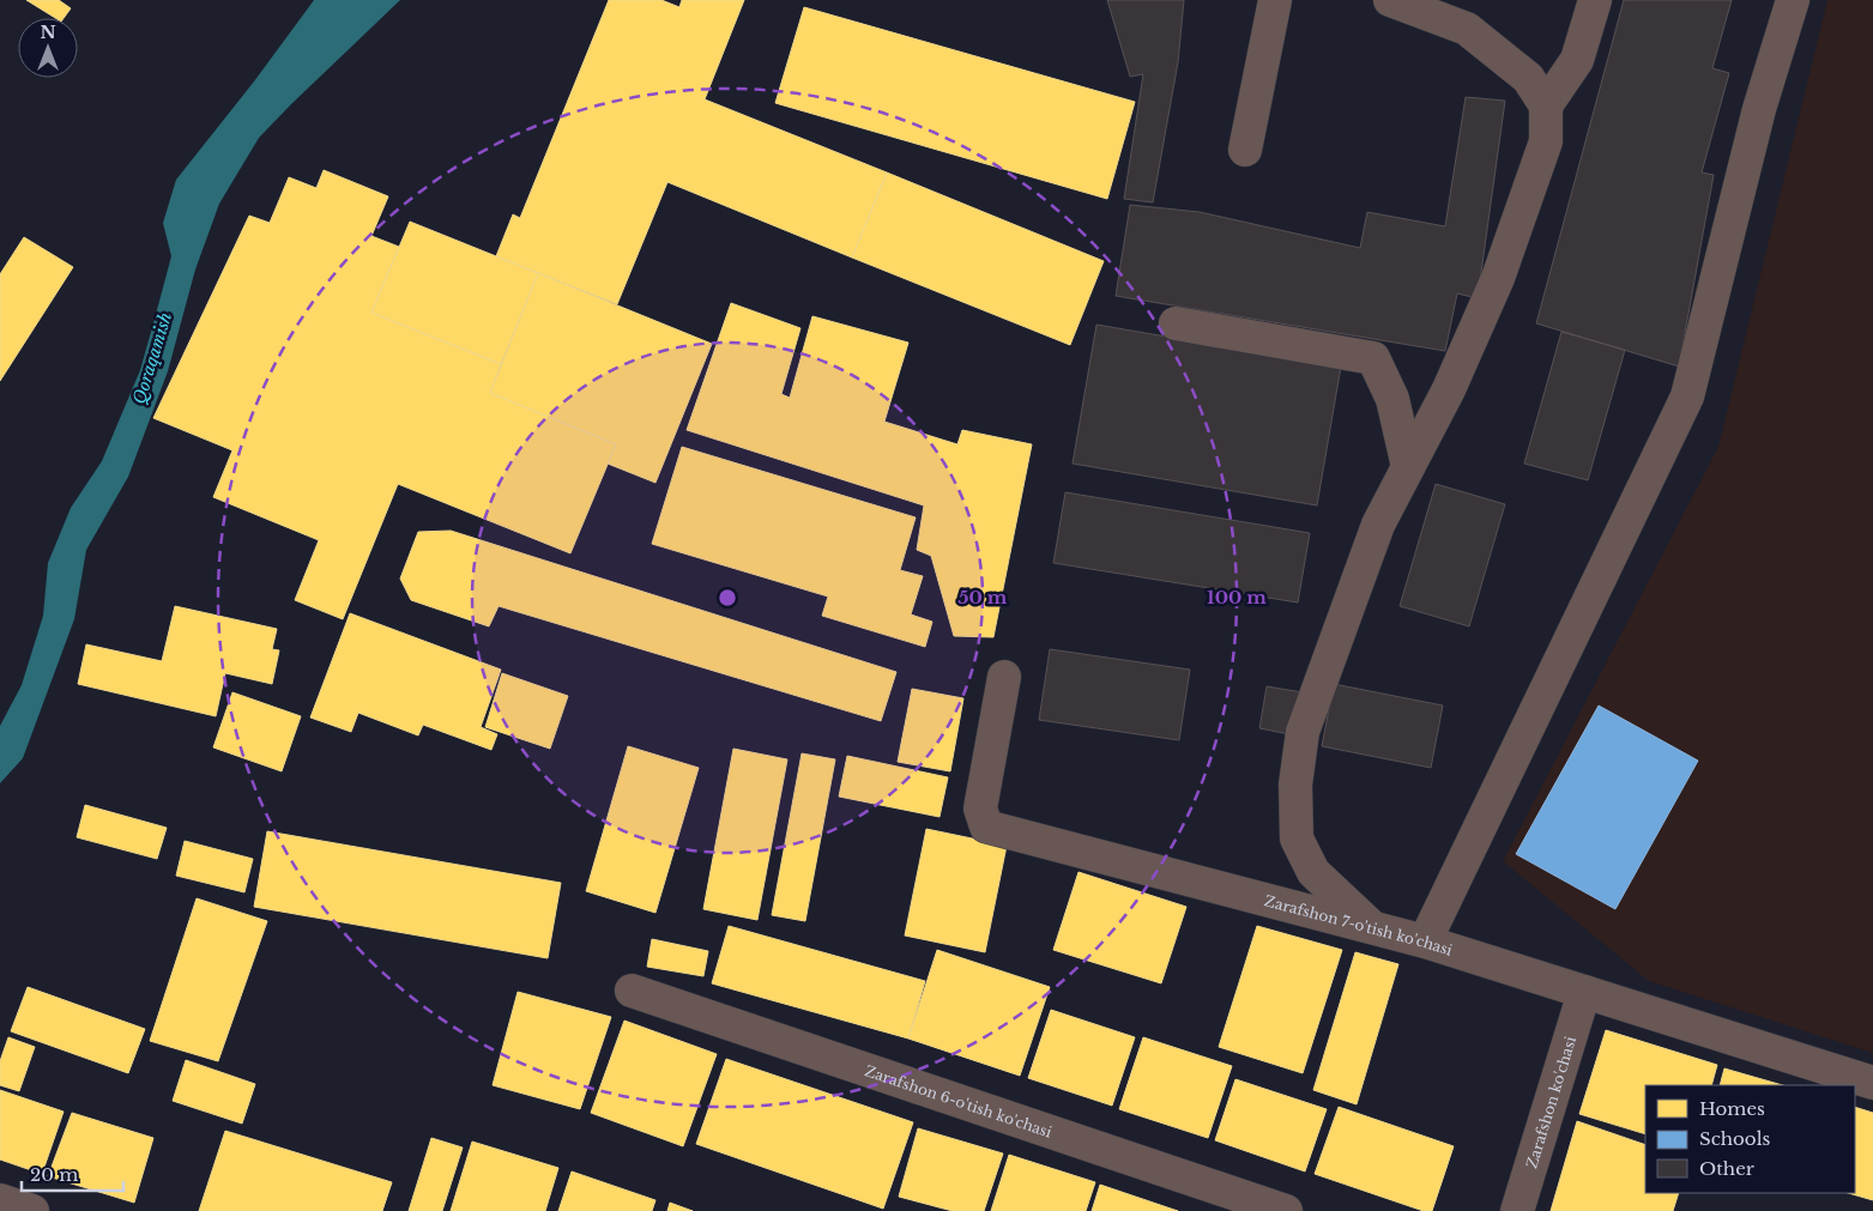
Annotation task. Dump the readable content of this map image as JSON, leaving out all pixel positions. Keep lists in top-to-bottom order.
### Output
{
  "streets": {
    "street": ["Zarafshon 7-o'tish ko'chasi", "Zarafshon 6-o'tish ko'chasi", "Zarafshon ko'chasi"]
  },
  "crossings": [
    ["Zarafshon 7-o'tish ko'chasi", "Zarafshon ko'chasi"]
  ],
  "water": ["Qoraqamish"],
  "legend": ["Homes", "Schools", "Other"],
  "scale_bar": "20 m",
  "north": "top",
  "rings": ["50 m", "100 m"]
}
